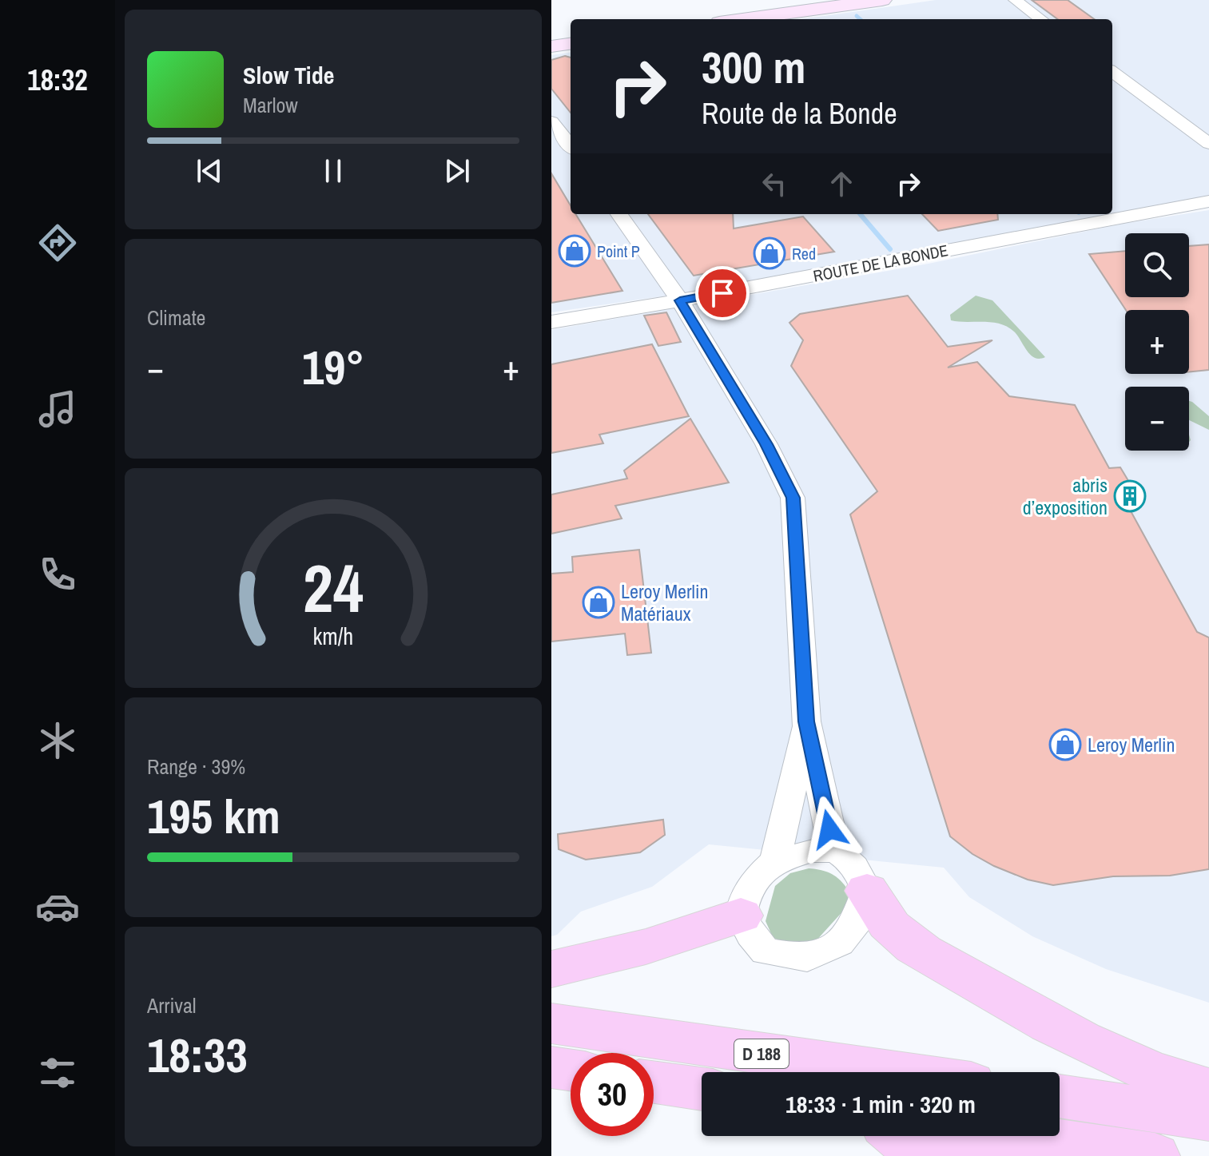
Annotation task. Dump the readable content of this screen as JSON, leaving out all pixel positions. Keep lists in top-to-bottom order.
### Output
{
  "streets": {
    "main road": ["D 188"],
    "street": ["ROUTE DE LA BONDE"]
  },
  "places": {
    "shop": [
      "Point P",
      "Red",
      "Leroy Merlin Matériaux",
      "Leroy Merlin"
    ],
    "building": ["abris d’exposition"]
  },
  "page": {
    "tabs": "18:32",
    "turn": ["300 m", "Route de la Bonde"],
    "song": ["Slow Tide", "Marlow"],
    "map_buttons": ["+", "−"],
    "tile": [
      "Climate",
      ["Range · 39%", "195 km"],
      ["Arrival", "18:33"]
    ],
    "heat": ["−", "19°", "+"],
    "limit": "30",
    "trip": "18:33 · 1 min · 320 m",
    "gauge": ["24", "km/h"]
  }
}
